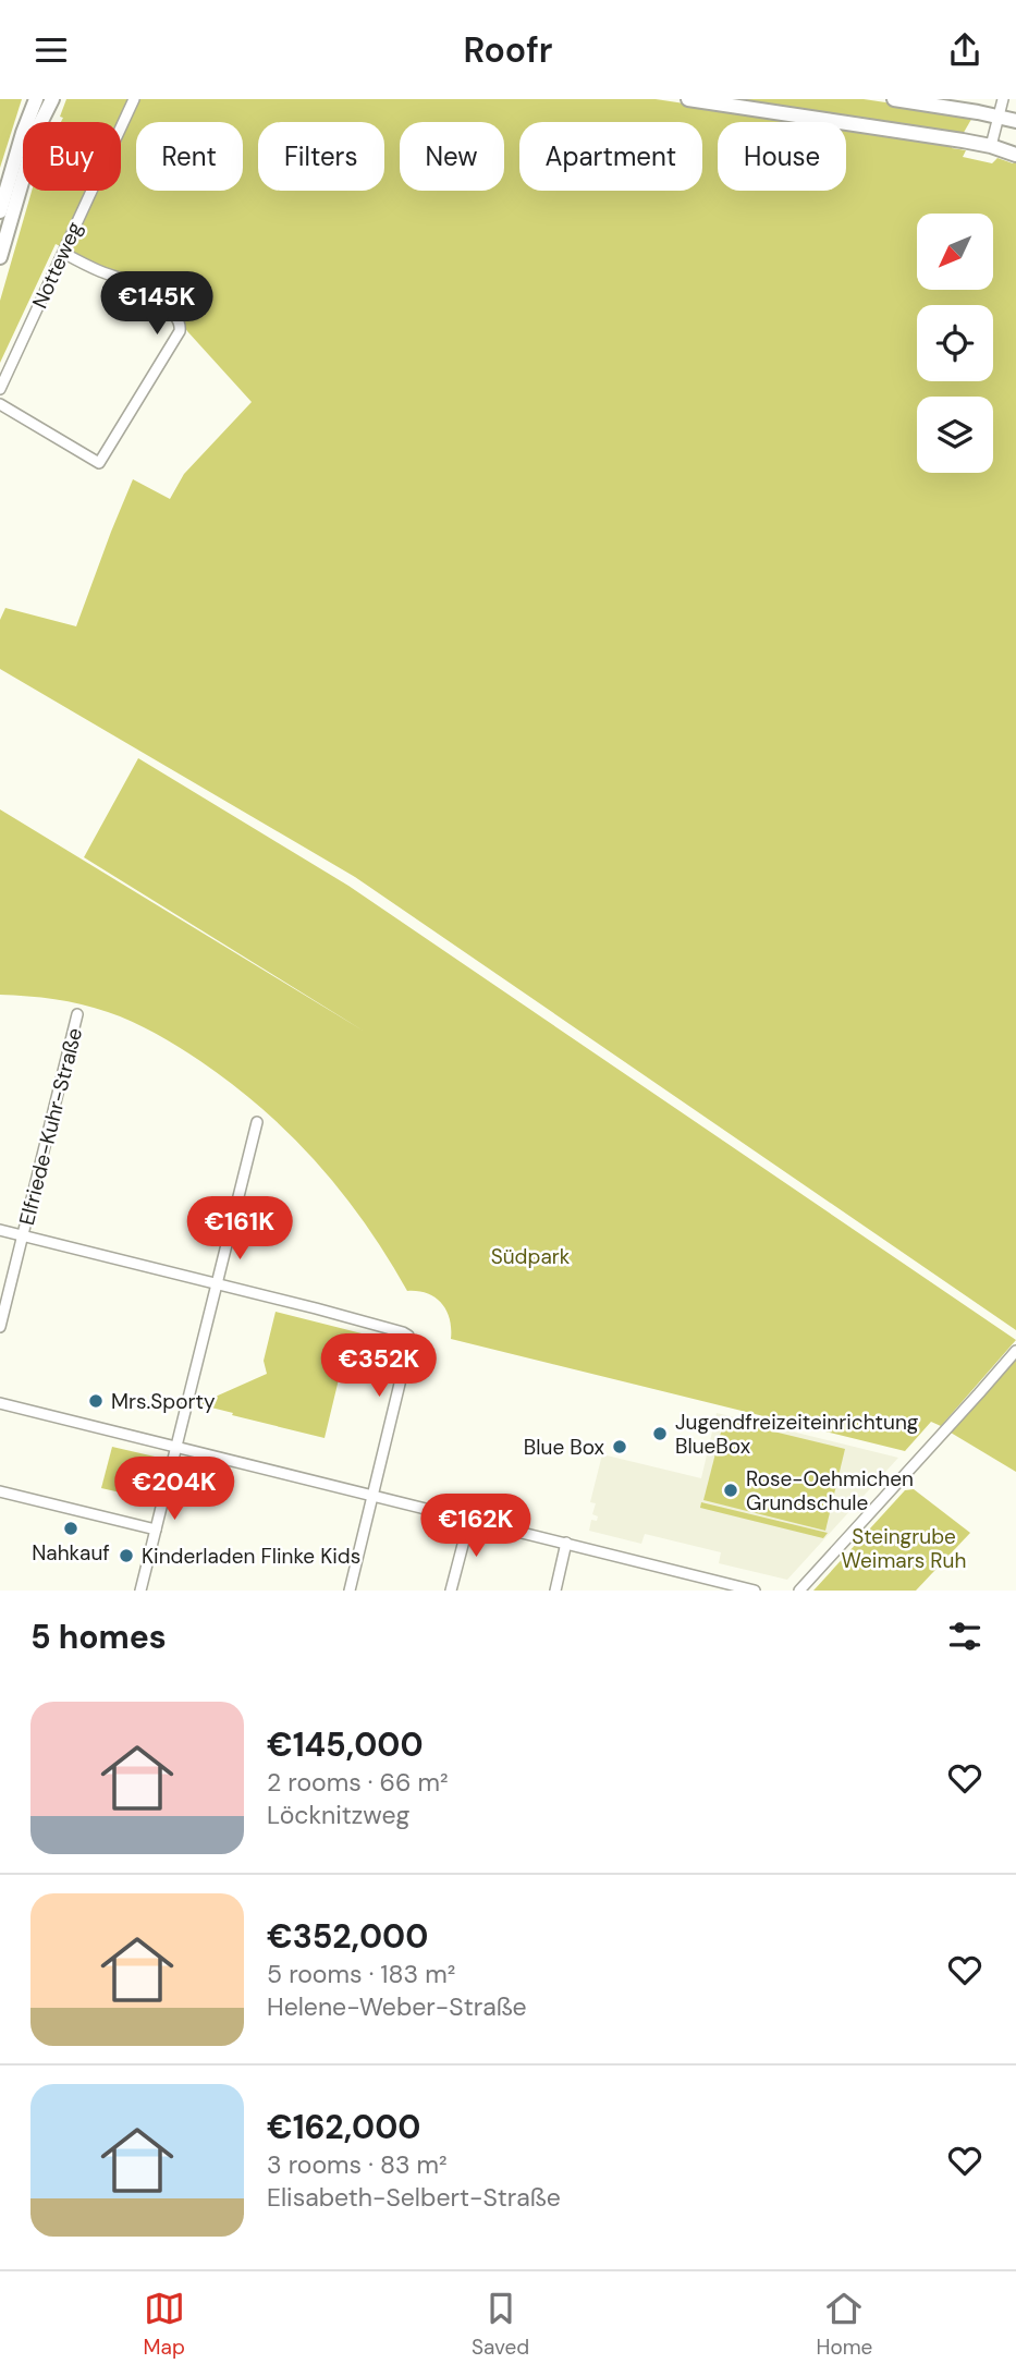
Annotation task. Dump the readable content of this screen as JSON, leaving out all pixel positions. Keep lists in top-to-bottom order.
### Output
{
  "streets": {
    "street": ["Notteweg", "Elfriede-Kuhr-Straße"]
  },
  "parks": ["Südpark", "Steingrube Weimars Ruh"],
  "places": [
    "Mrs.Sporty",
    "Jugendfreizeiteinrichtung BlueBox",
    "Blue Box",
    "Rose-Oehmichen Grundschule",
    "Nahkauf",
    "Kinderladen Flinke Kids"
  ],
  "north": "bottom left",
  "page": {
    "header": "Roofr",
    "chip": [
      "Buy",
      "Rent",
      "Filters",
      "New",
      "Apartment",
      "House"
    ],
    "price": [
      "€145K",
      "€161K",
      "€352K",
      "€204K",
      "€162K"
    ],
    "heading": "5 homes",
    "list": [
      {
        "name": "€145,000",
        "note": "2 rooms · 66 m² · Löcknitzweg"
      },
      {
        "name": "€352,000",
        "note": "5 rooms · 183 m² · Helene-Weber-Straße"
      },
      {
        "name": "€162,000",
        "note": "3 rooms · 83 m² · Elisabeth-Selbert-Straße"
      }
    ],
    "tabs": ["Map", "Saved", "Home"]
  }
}
